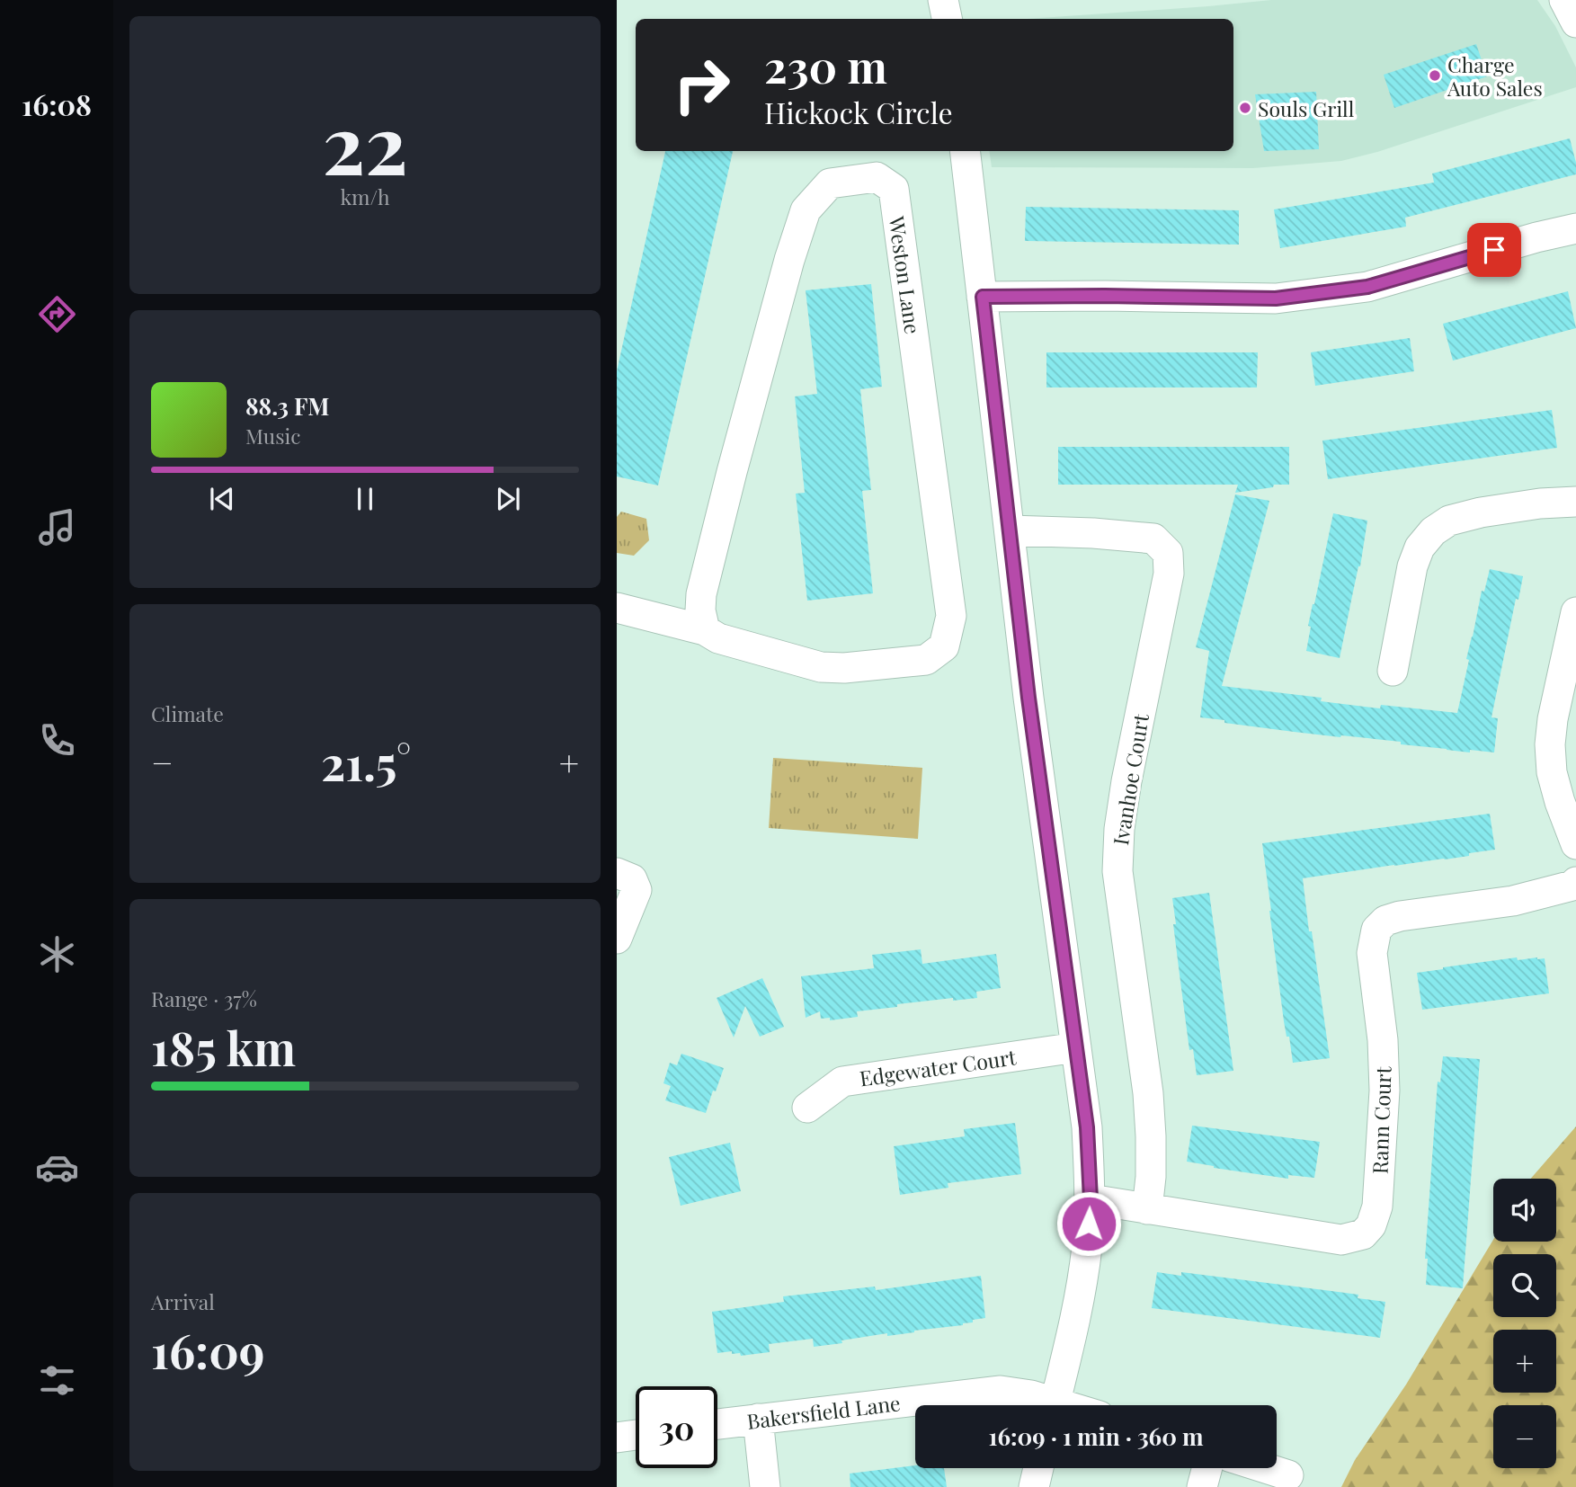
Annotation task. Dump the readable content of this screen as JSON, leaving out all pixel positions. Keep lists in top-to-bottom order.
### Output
{
  "streets": {
    "street": [
      "Weston Lane",
      "Ivanhoe Court",
      "Edgewater Court",
      "Rann Court",
      "Bakersfield Lane"
    ]
  },
  "crossings": [
    ["Ivanhoe Court", "Rann Court"]
  ],
  "places": ["Charge Auto Sales", "Souls Grill"],
  "page": {
    "tabs": "16:08",
    "tile": [
      ["22", "km/h"],
      "Climate",
      ["Range · 37%", "185 km"],
      ["Arrival", "16:09"]
    ],
    "turn": ["230 m", "Hickock Circle"],
    "song": ["88.3 FM", "Music"],
    "heat": ["−", "21.5°", "+"],
    "map_buttons": ["+", "−"],
    "limit": "30",
    "trip": "16:09 · 1 min · 360 m"
  }
}
